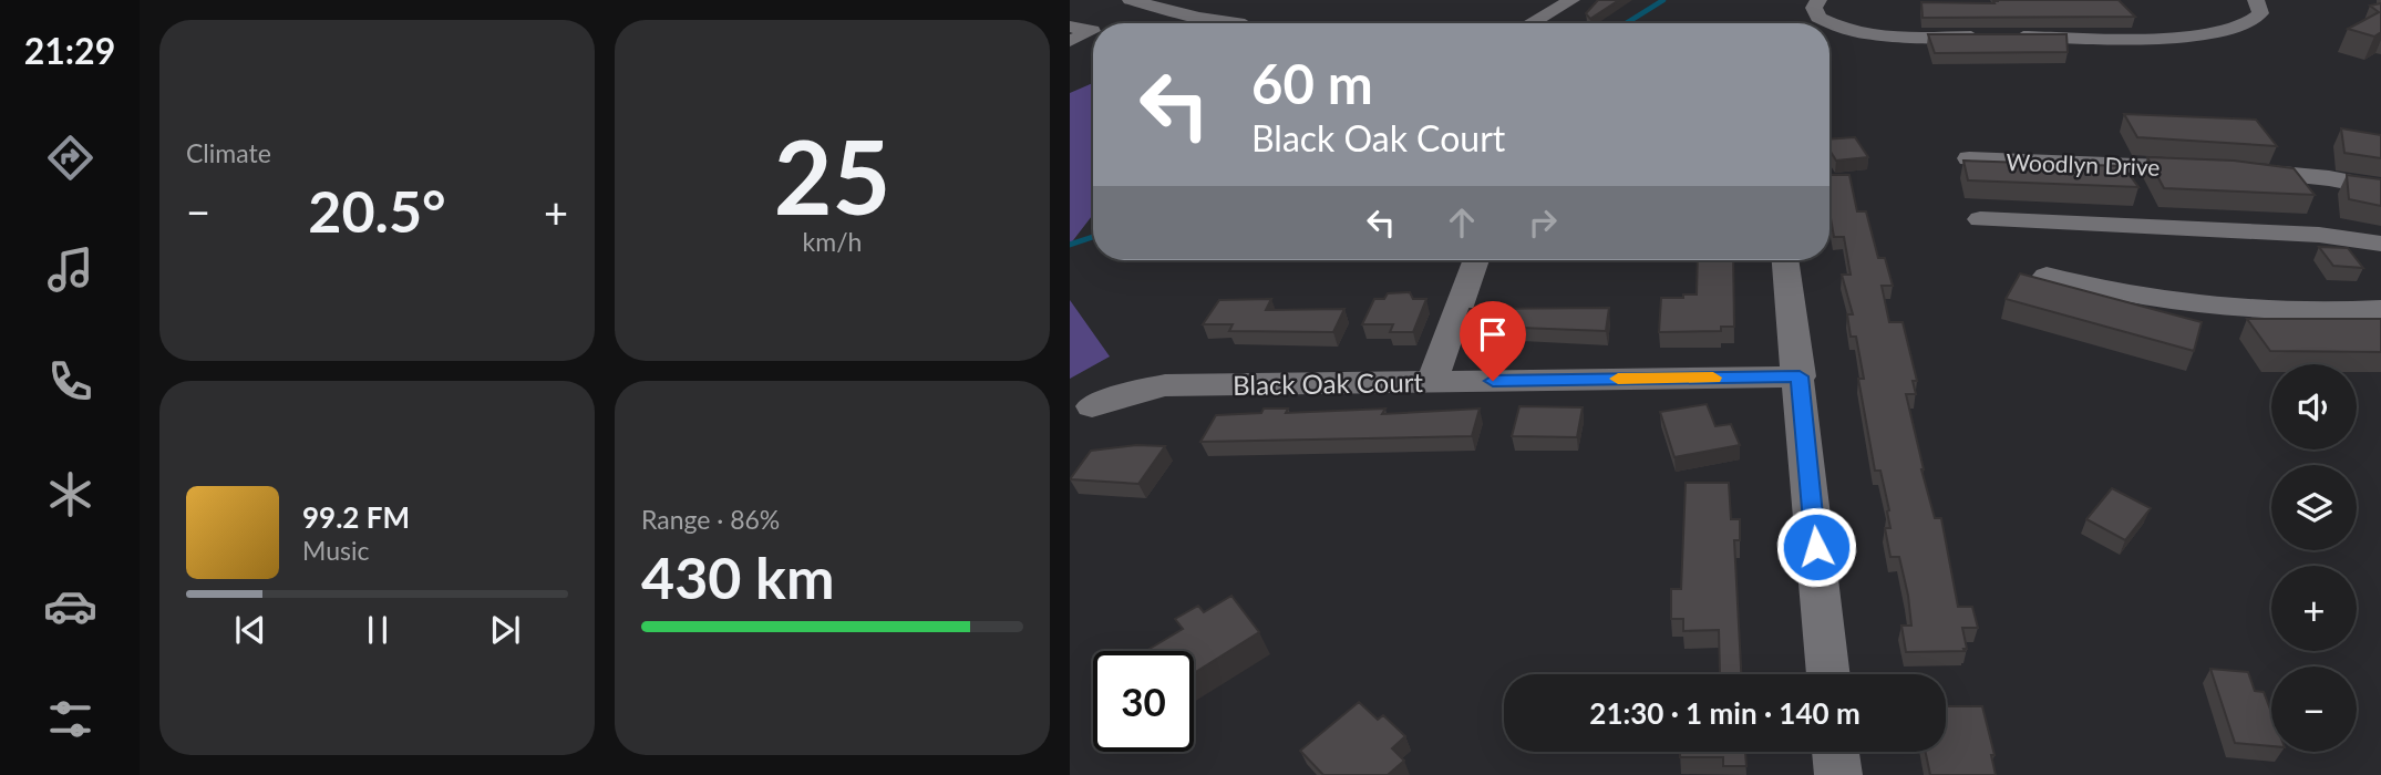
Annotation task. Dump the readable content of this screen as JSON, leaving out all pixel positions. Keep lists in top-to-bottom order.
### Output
{
  "streets": {
    "street": ["Woodlyn Drive", "Black Oak Court"]
  },
  "page": {
    "tabs": "21:29",
    "tile": [
      "Climate",
      ["25", "km/h"],
      ["Range · 86%", "430 km"]
    ],
    "turn": ["60 m", "Black Oak Court"],
    "heat": ["−", "20.5°", "+"],
    "map_buttons": ["+", "−"],
    "song": ["99.2 FM", "Music"],
    "limit": "30",
    "trip": "21:30 · 1 min · 140 m"
  }
}
